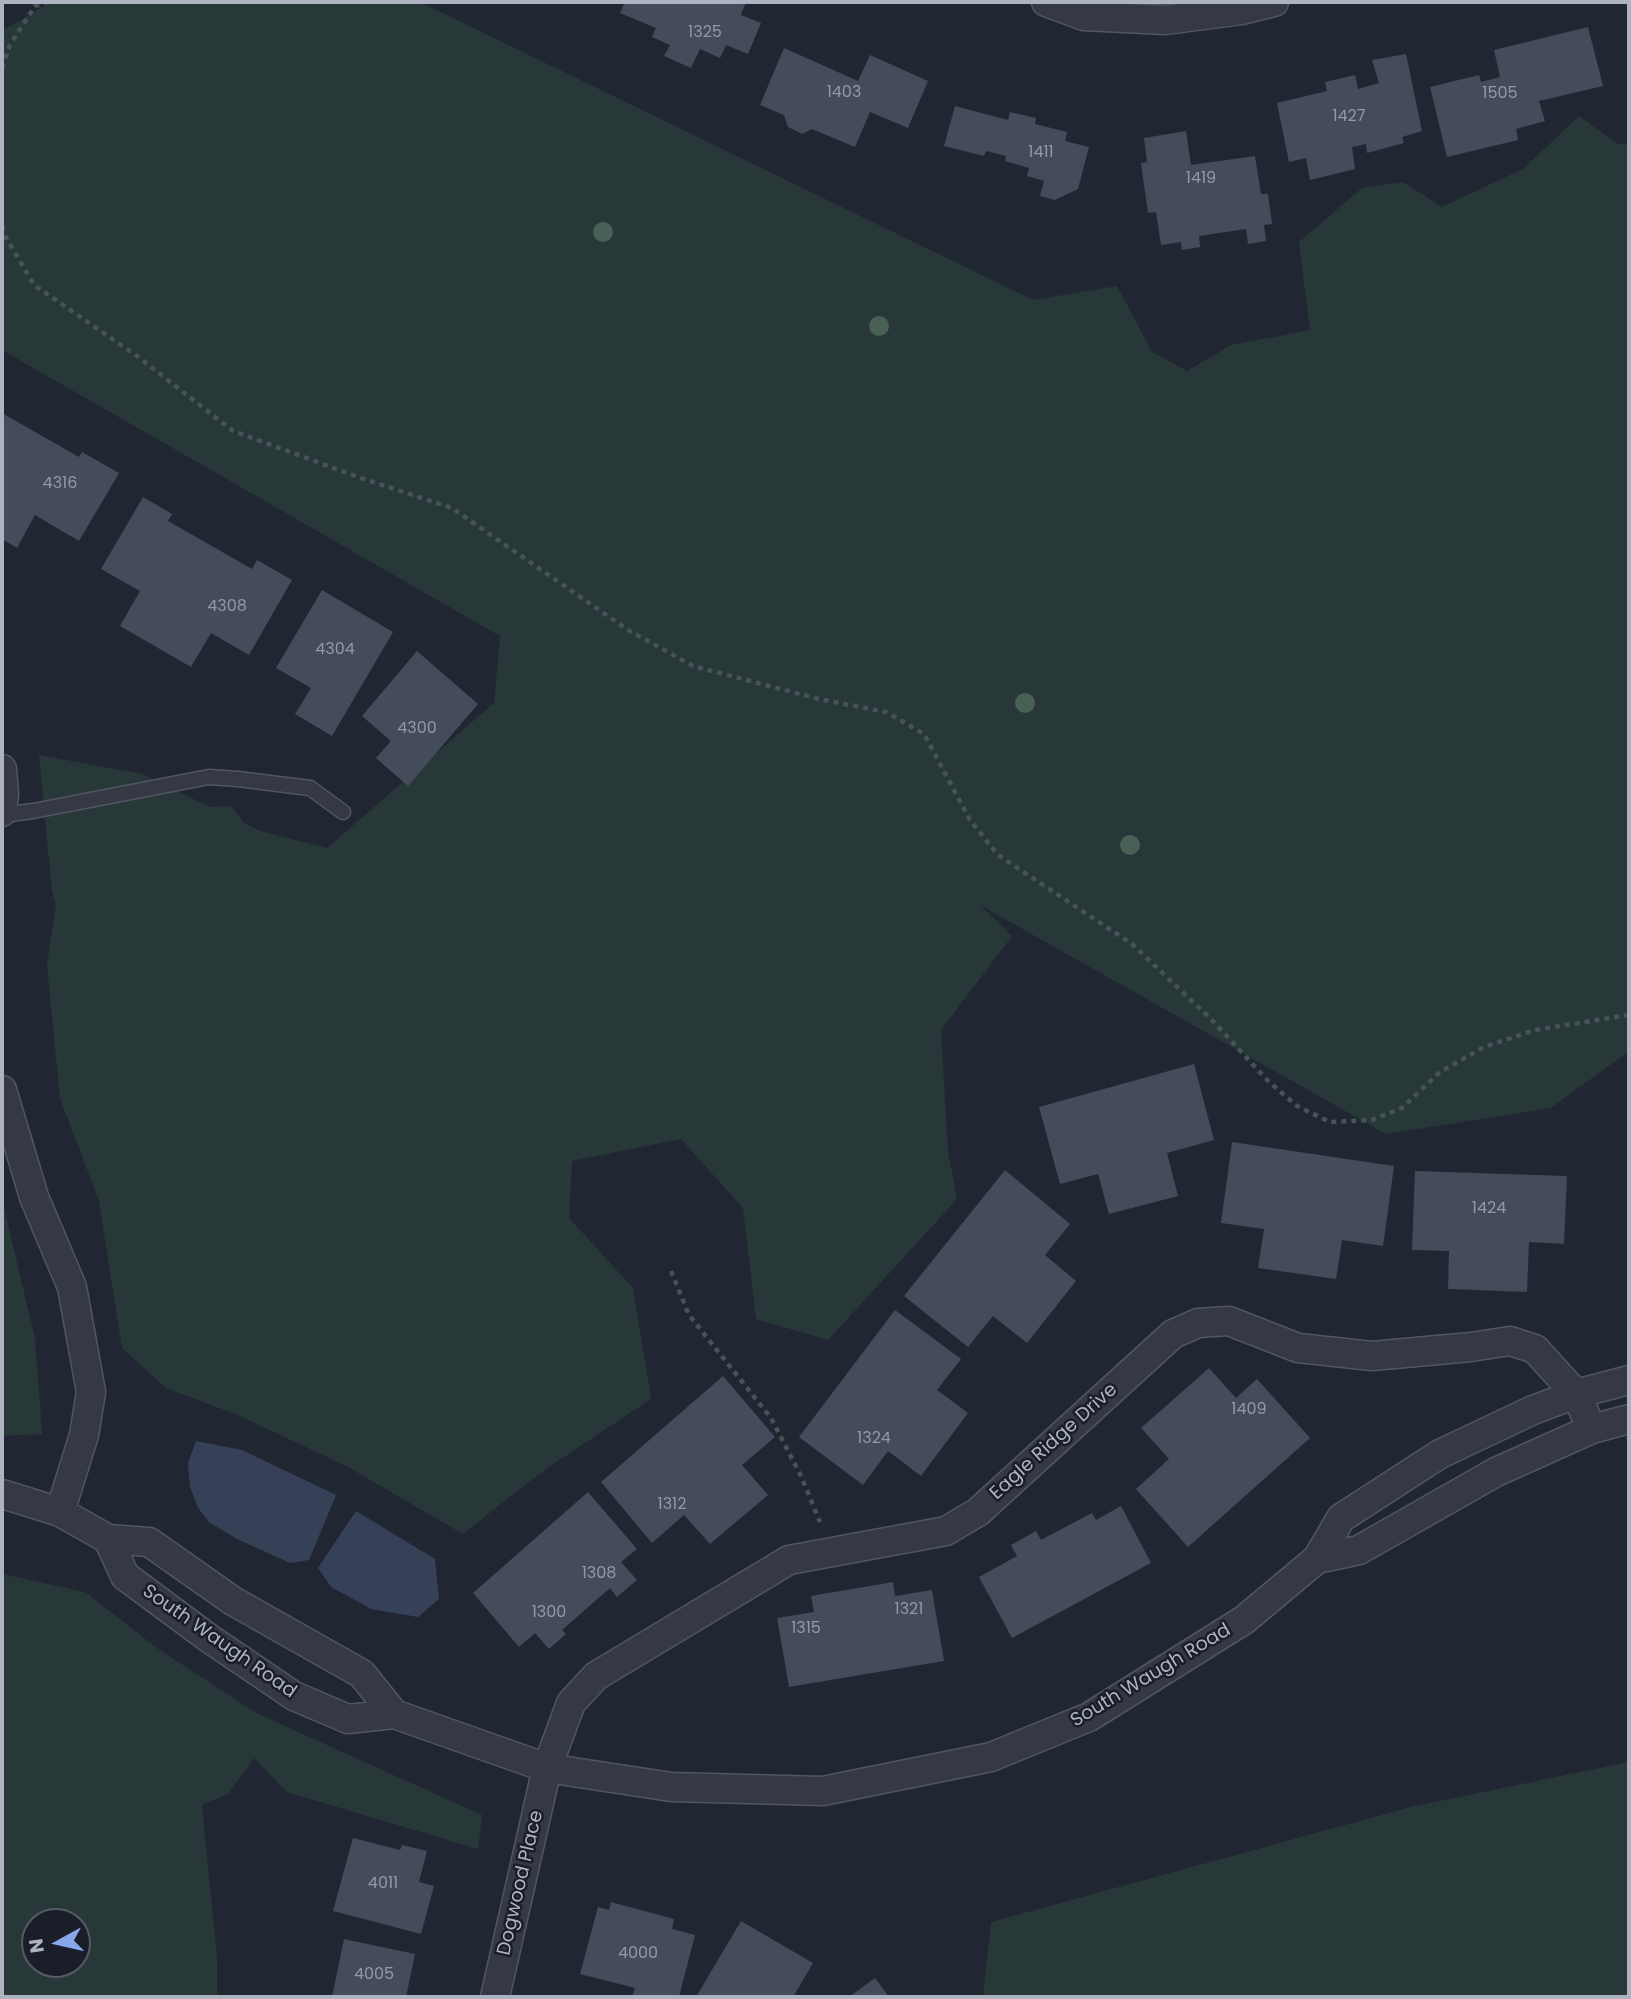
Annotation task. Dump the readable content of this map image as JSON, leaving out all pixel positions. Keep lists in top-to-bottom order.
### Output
{
  "streets": {
    "street": ["Eagle Ridge Drive", "South Waugh Road", "Dogwood Place"]
  },
  "crossings": [
    ["Eagle Ridge Drive", "South Waugh Road"],
    ["Eagle Ridge Drive", "Dogwood Place"],
    ["South Waugh Road", "Dogwood Place"]
  ],
  "house_numbers": [
    "1325",
    "1403",
    "1505",
    "1427",
    "1411",
    "1419",
    "4316",
    "4308",
    "4304",
    "4300",
    "1424",
    "1409",
    "1324",
    "1312",
    "1308",
    "1321",
    "1300",
    "1315",
    "4011",
    "4000",
    "4005"
  ],
  "north": "left"
}
